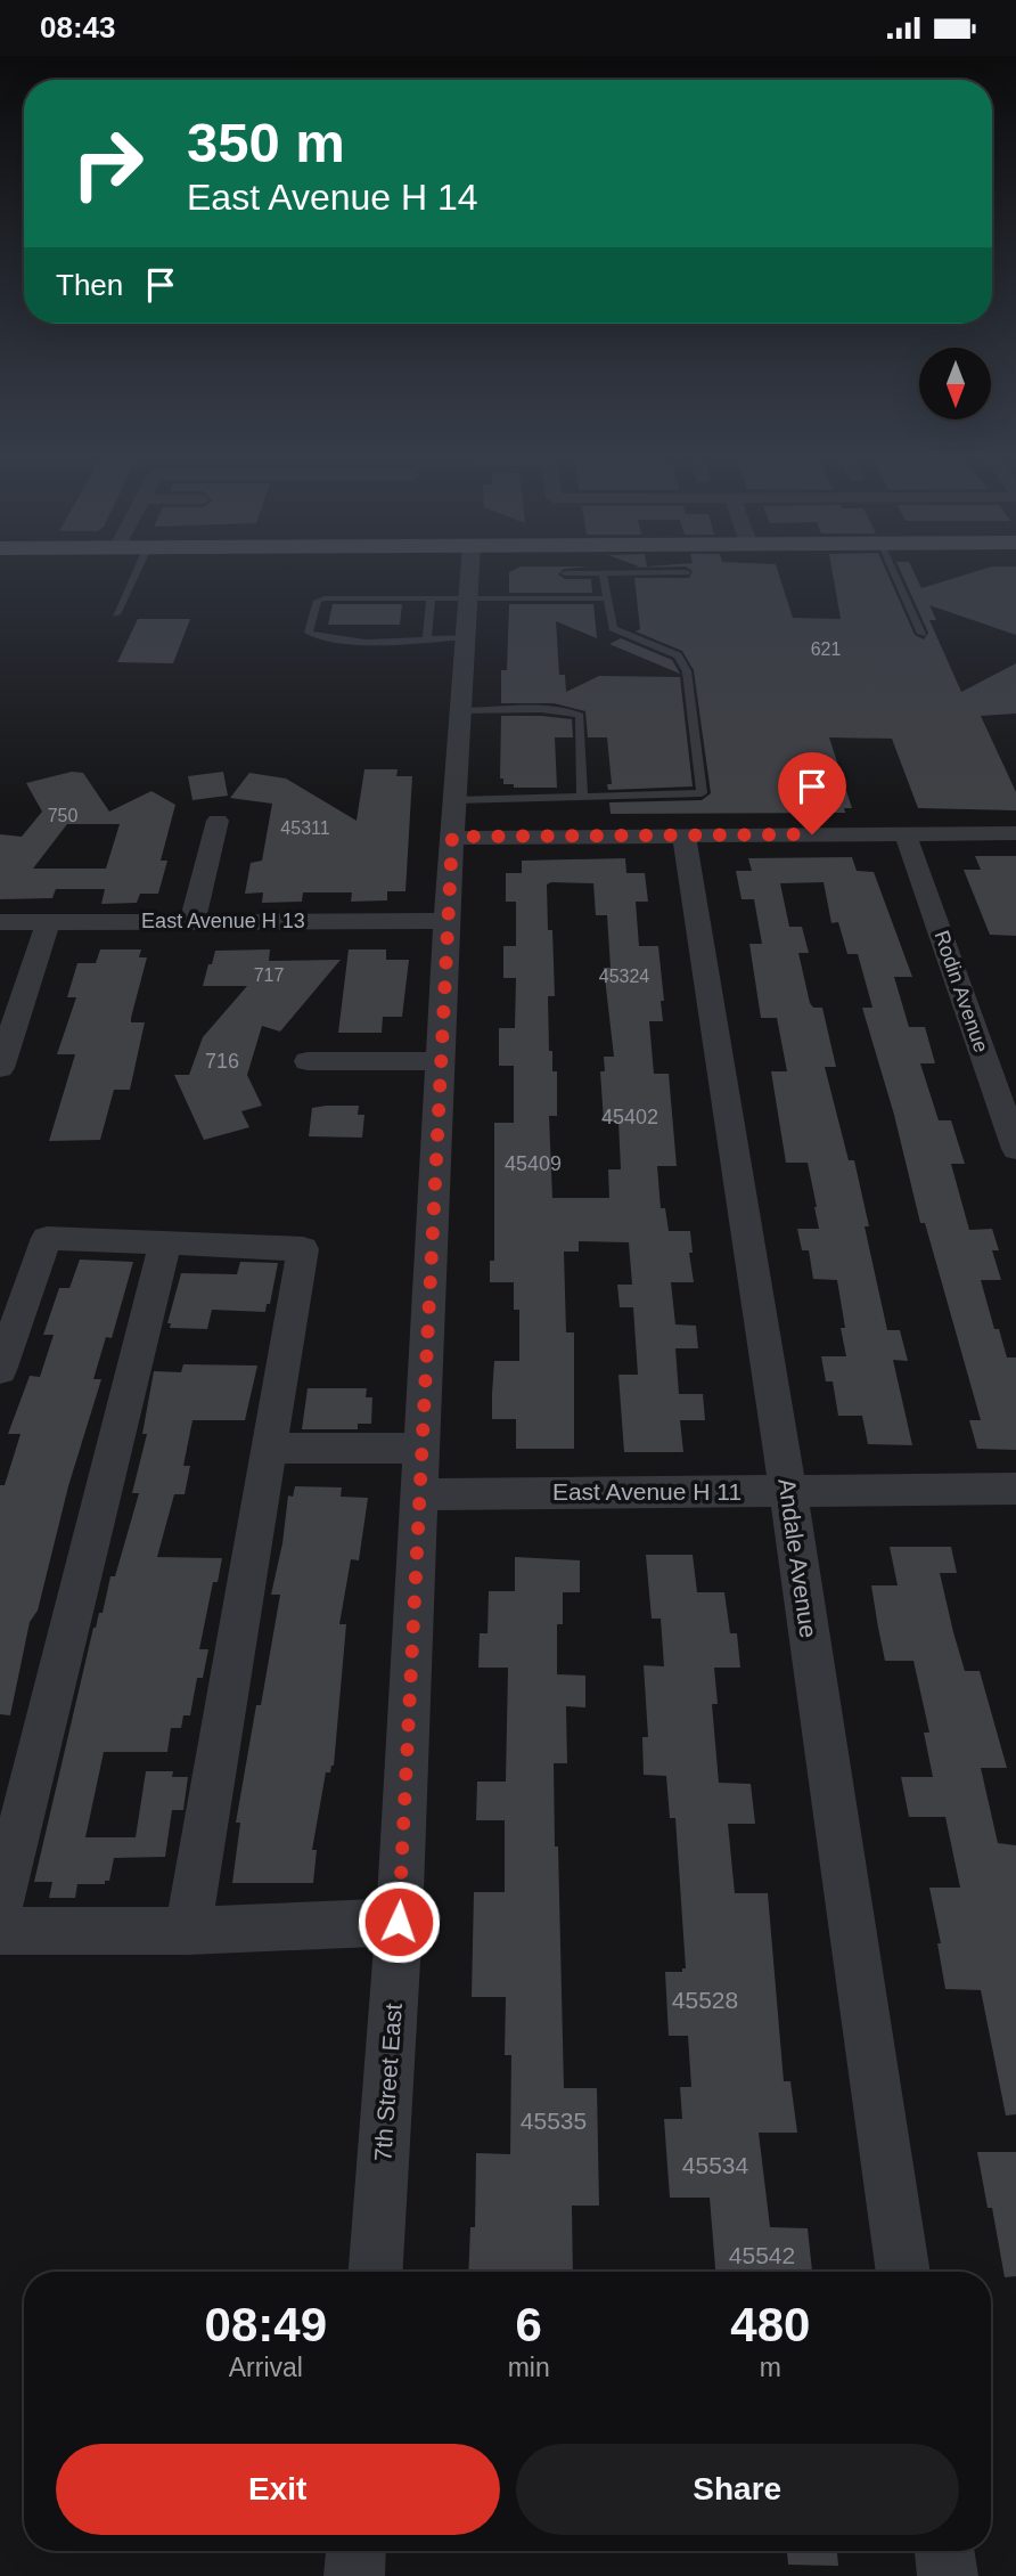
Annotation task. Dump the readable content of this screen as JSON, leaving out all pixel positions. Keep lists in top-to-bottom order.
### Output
{
  "streets": {
    "street": [
      "East Avenue H 13",
      "Rodin Avenue",
      "East Avenue H 11",
      "Andale Avenue",
      "7th Street East"
    ]
  },
  "crossings": [
    ["East Avenue H 13", "7th Street East"],
    ["East Avenue H 11", "Andale Avenue"],
    ["East Avenue H 11", "7th Street East"]
  ],
  "house_numbers": [
    "621",
    "750",
    "45311",
    "717",
    "45324",
    "716",
    "45402",
    "45409",
    "45528",
    "45535",
    "45534",
    "45542"
  ],
  "north": "bottom",
  "page": {
    "status": "08:43",
    "turn": ["350 m", "East Avenue H 14"],
    "then": "Then",
    "eta": [
      "08:49",
      "Arrival",
      "6",
      "min",
      "480",
      "m"
    ],
    "buttons": ["Exit", "Share"]
  }
}
